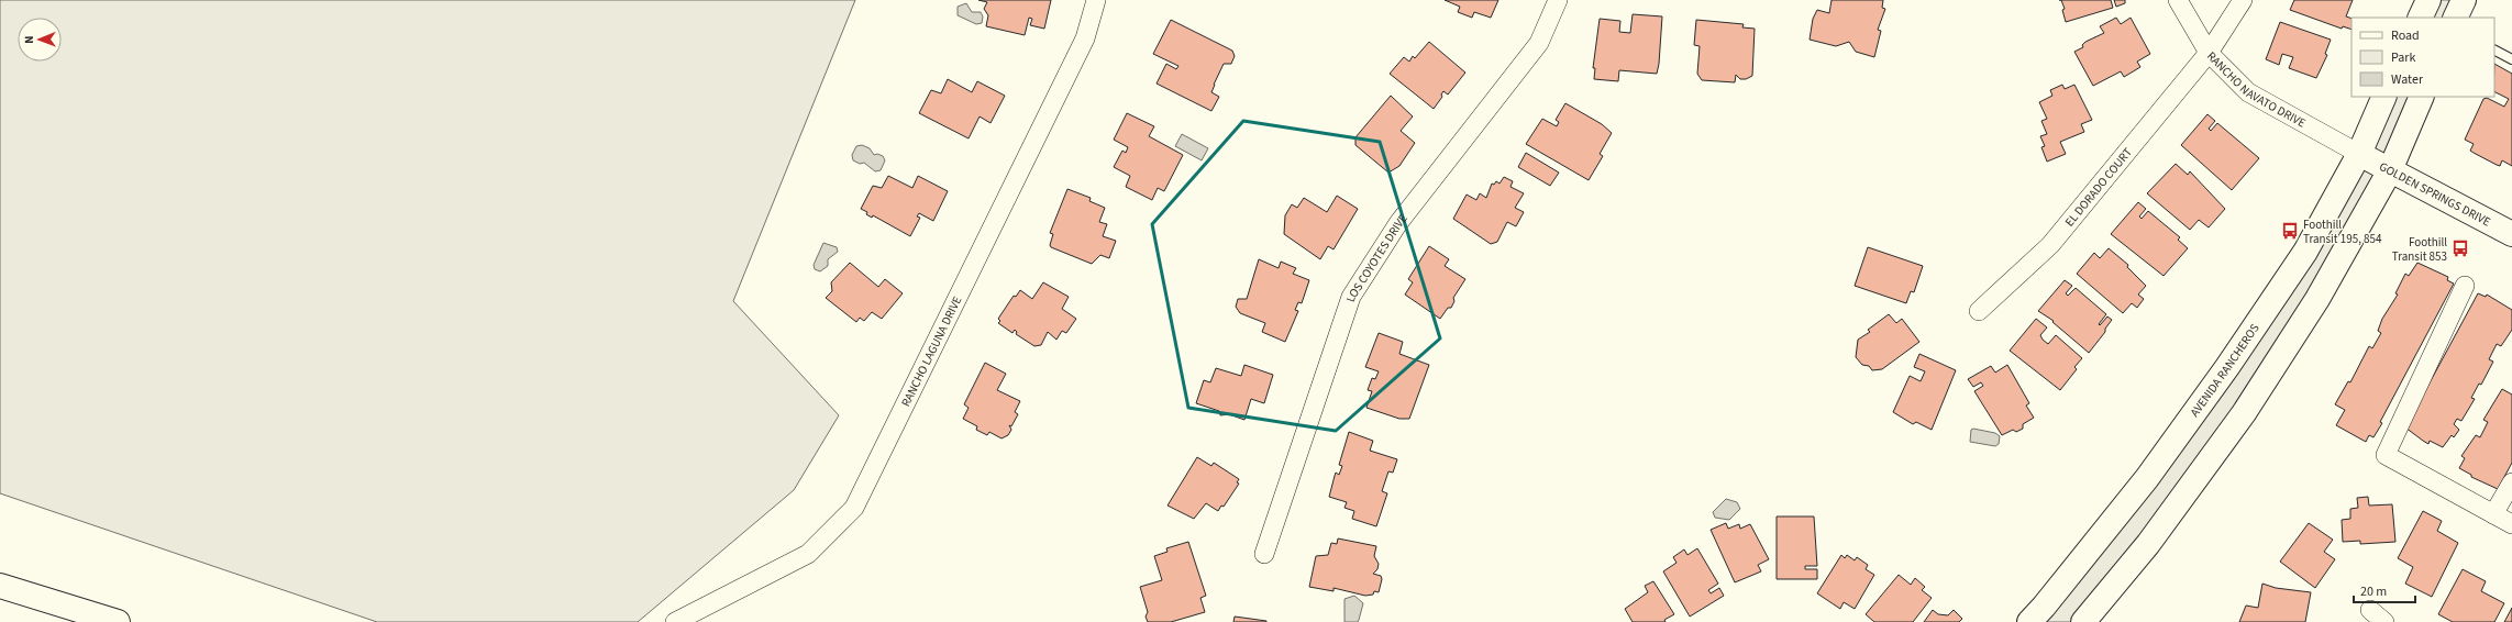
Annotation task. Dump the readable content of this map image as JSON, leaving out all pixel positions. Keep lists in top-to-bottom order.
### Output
{
  "streets": {
    "main road": ["GOLDEN SPRINGS DRIVE", "AVENIDA RANCHEROS"],
    "street": [
      "RANCHO NAVATO DRIVE",
      "EL DORADO COURT",
      "LOS COYOTES DRIVE",
      "RANCHO LAGUNA DRIVE"
    ]
  },
  "crossings": [
    ["RANCHO NAVATO DRIVE", "EL DORADO COURT"],
    ["RANCHO NAVATO DRIVE", "GOLDEN SPRINGS DRIVE"],
    ["RANCHO NAVATO DRIVE", "AVENIDA RANCHEROS"],
    ["GOLDEN SPRINGS DRIVE", "AVENIDA RANCHEROS"]
  ],
  "places": {
    "bus stop": ["Foothill Transit 195, 854", "Foothill Transit 853"]
  },
  "legend": ["Road", "Park", "Water"],
  "scale_bar": "20 m",
  "north": "left"
}
